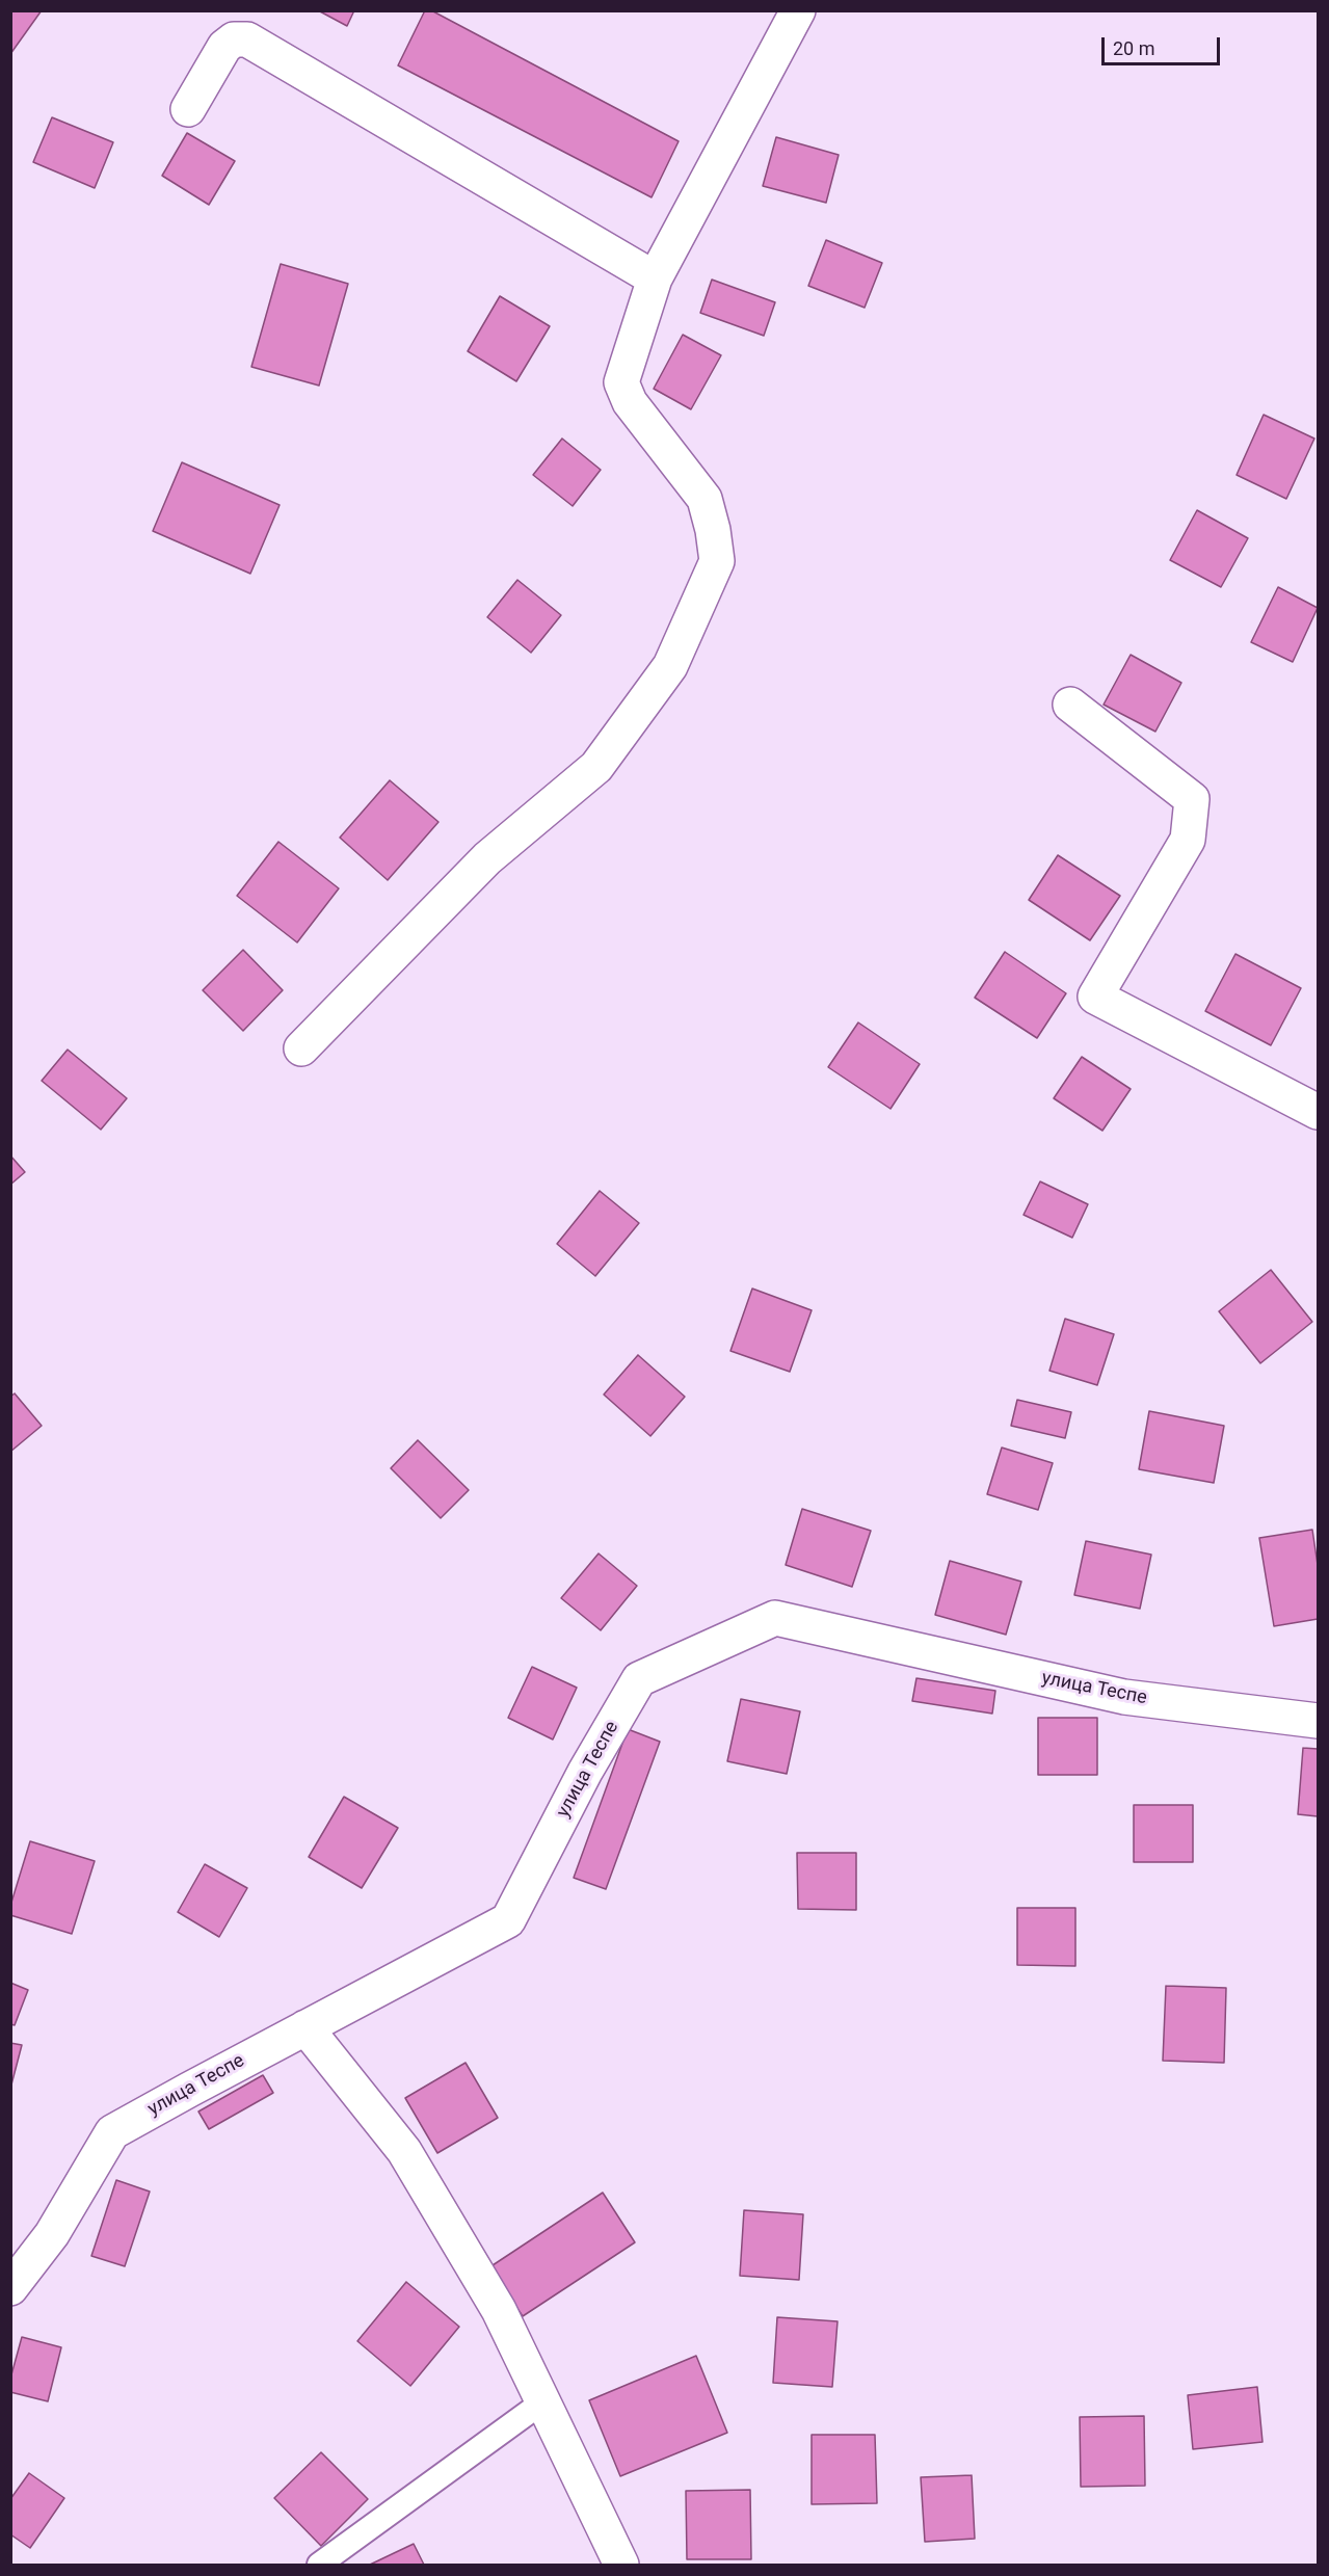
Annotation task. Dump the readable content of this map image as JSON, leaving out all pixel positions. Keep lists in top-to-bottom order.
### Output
{
  "streets": {
    "street": ["улица Теспе"]
  },
  "scale_bar": "20 m"
}
